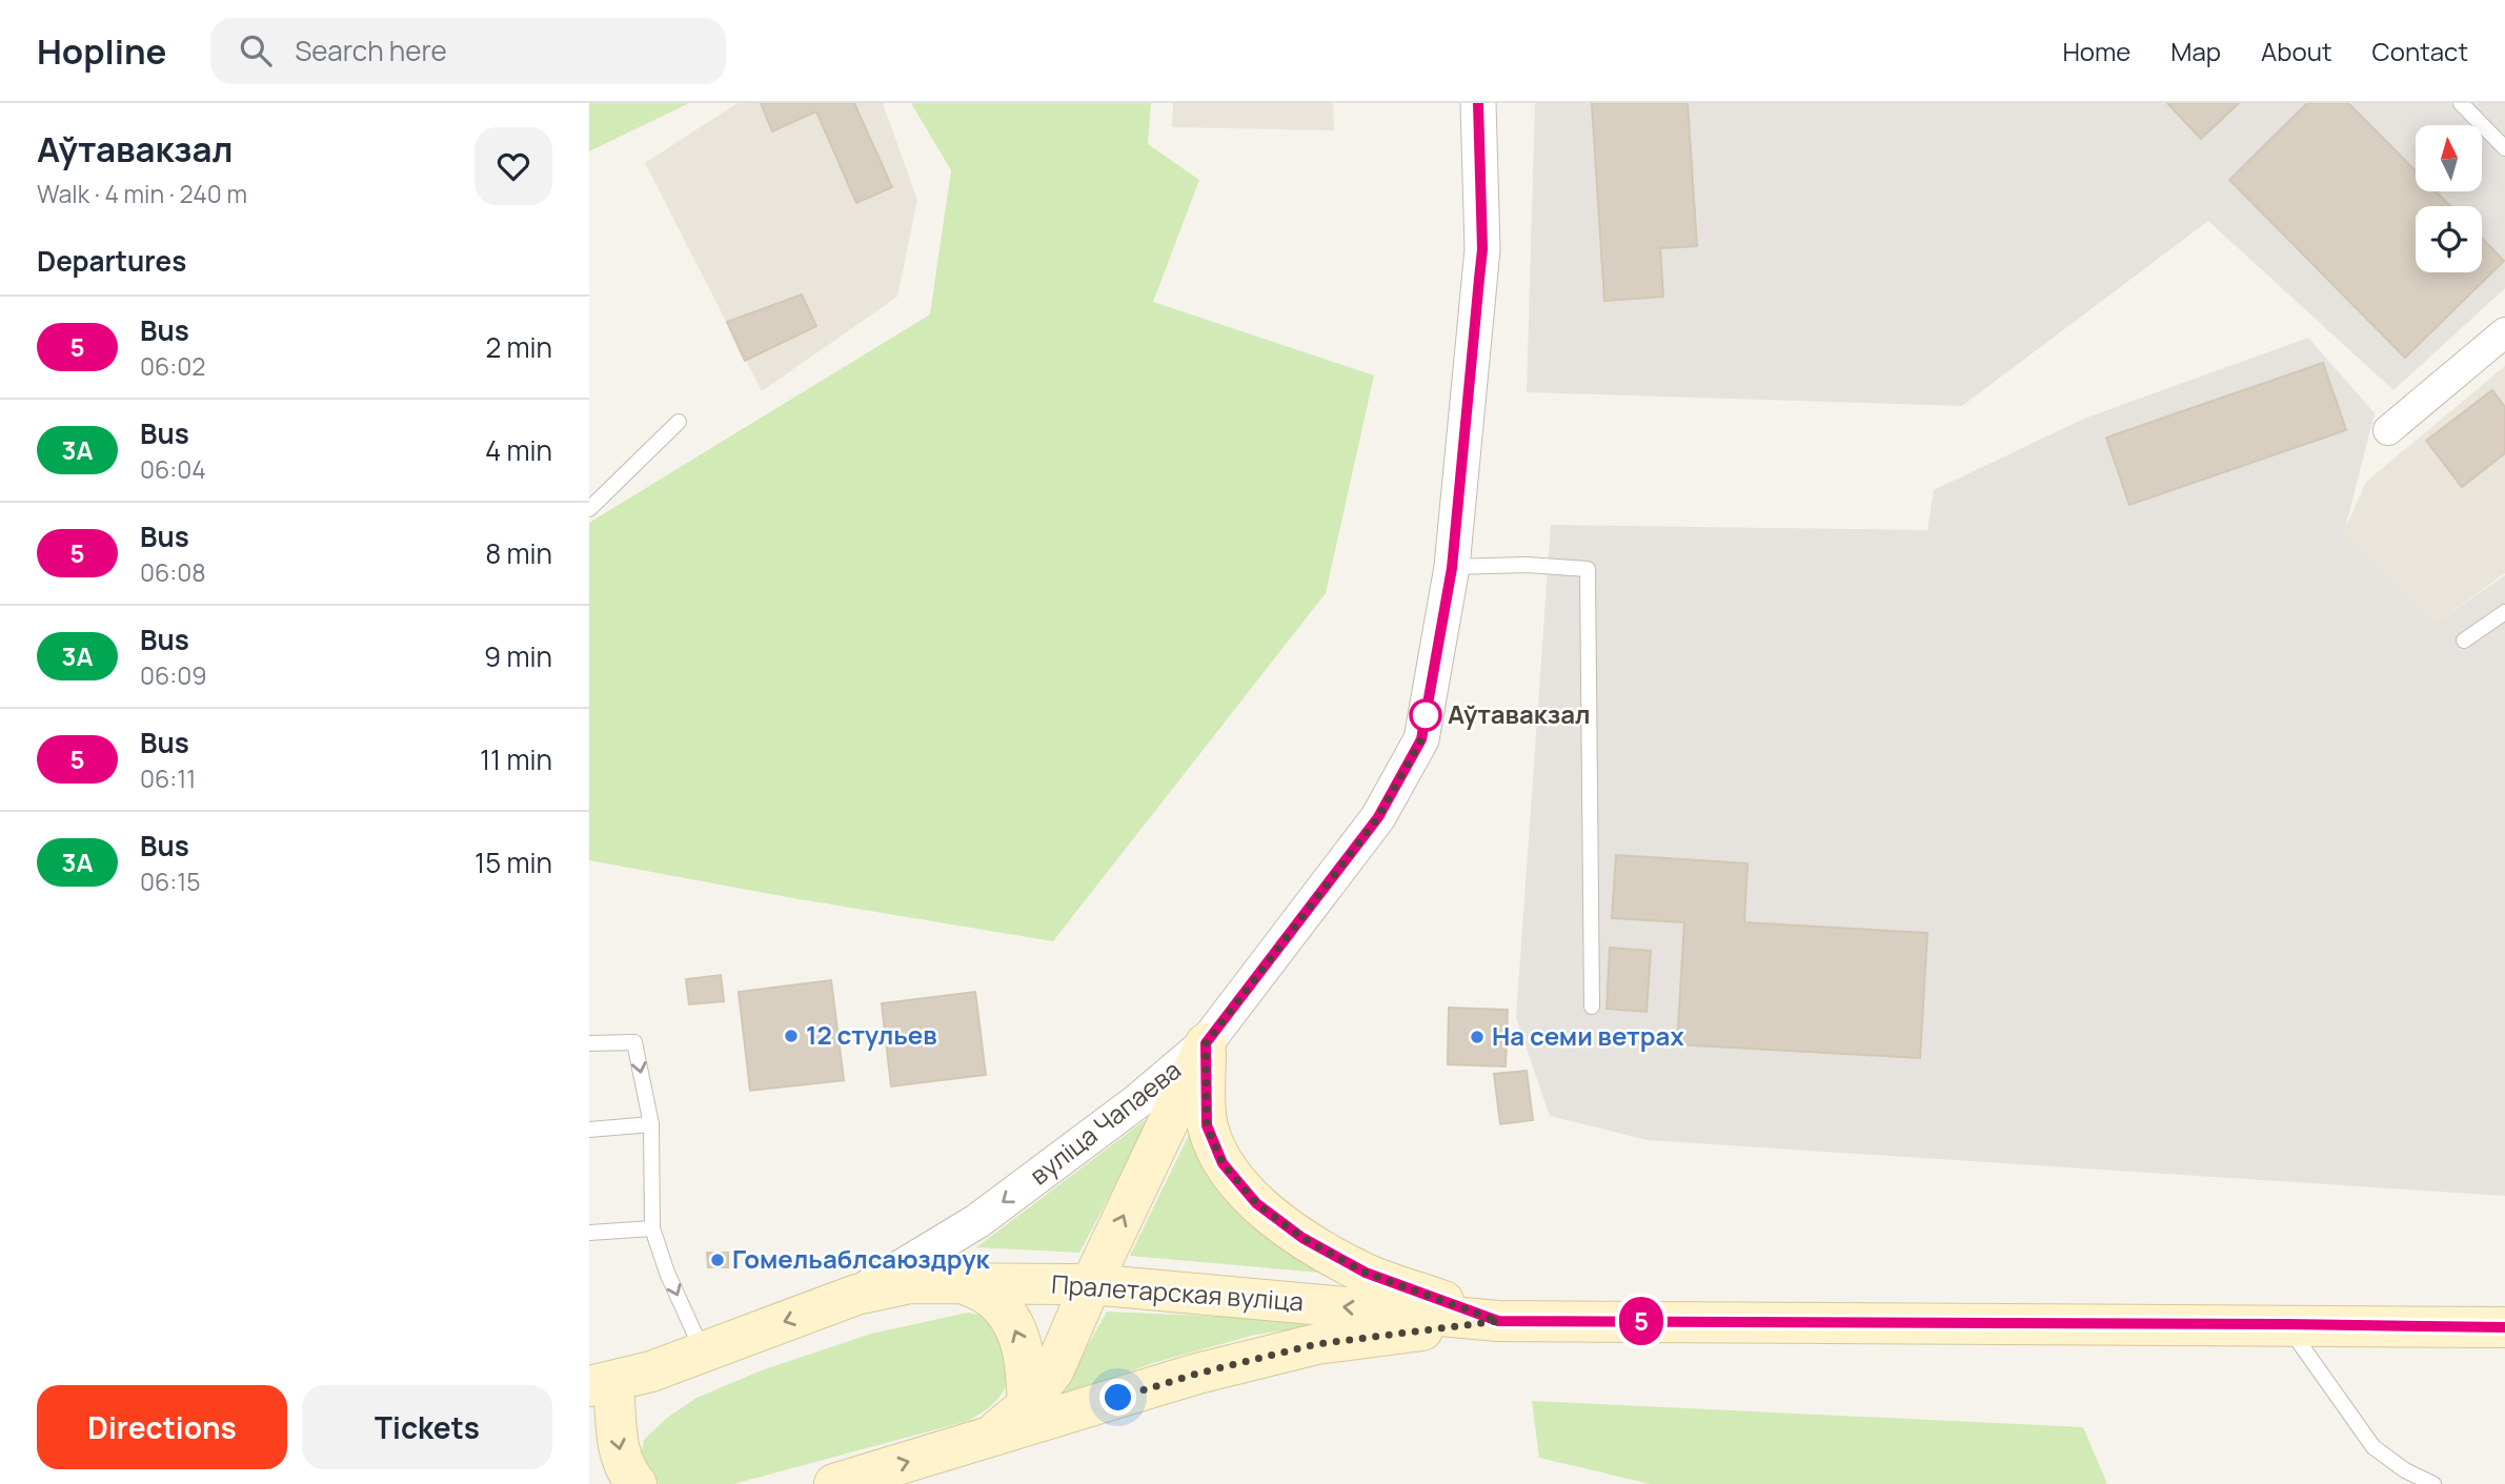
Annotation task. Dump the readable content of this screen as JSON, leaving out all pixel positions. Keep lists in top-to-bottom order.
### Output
{
  "streets": {
    "main road": ["Пралетарская вуліца"],
    "street": ["вуліца Чапаева"]
  },
  "crossings": [
    ["вуліца Чапаева", "Пралетарская вуліца"]
  ],
  "places": [
    "Аўтавакзал",
    "12 стульев",
    "На семи ветрах",
    "Гомельаблсаюздрук"
  ],
  "lines": ["bus line 5"],
  "north": "top",
  "page": {
    "header": "Hopline",
    "search": "Search here",
    "nav": [
      "Home",
      "Map",
      "About",
      "Contact"
    ],
    "heading": [
      ["Аўтавакзал", "Walk · 4 min · 240 m"],
      "Departures"
    ],
    "on_map": "5",
    "list": [
      {
        "mark": "5",
        "name": "Bus",
        "note": "06:02",
        "value": "2 min"
      },
      {
        "mark": "3А",
        "name": "Bus",
        "note": "06:04",
        "value": "4 min"
      },
      {
        "mark": "5",
        "name": "Bus",
        "note": "06:08",
        "value": "8 min"
      },
      {
        "mark": "3А",
        "name": "Bus",
        "note": "06:09",
        "value": "9 min"
      },
      {
        "mark": "5",
        "name": "Bus",
        "note": "06:11",
        "value": "11 min"
      },
      {
        "mark": "3А",
        "name": "Bus",
        "note": "06:15",
        "value": "15 min"
      }
    ],
    "buttons": ["Directions", "Tickets"]
  }
}
